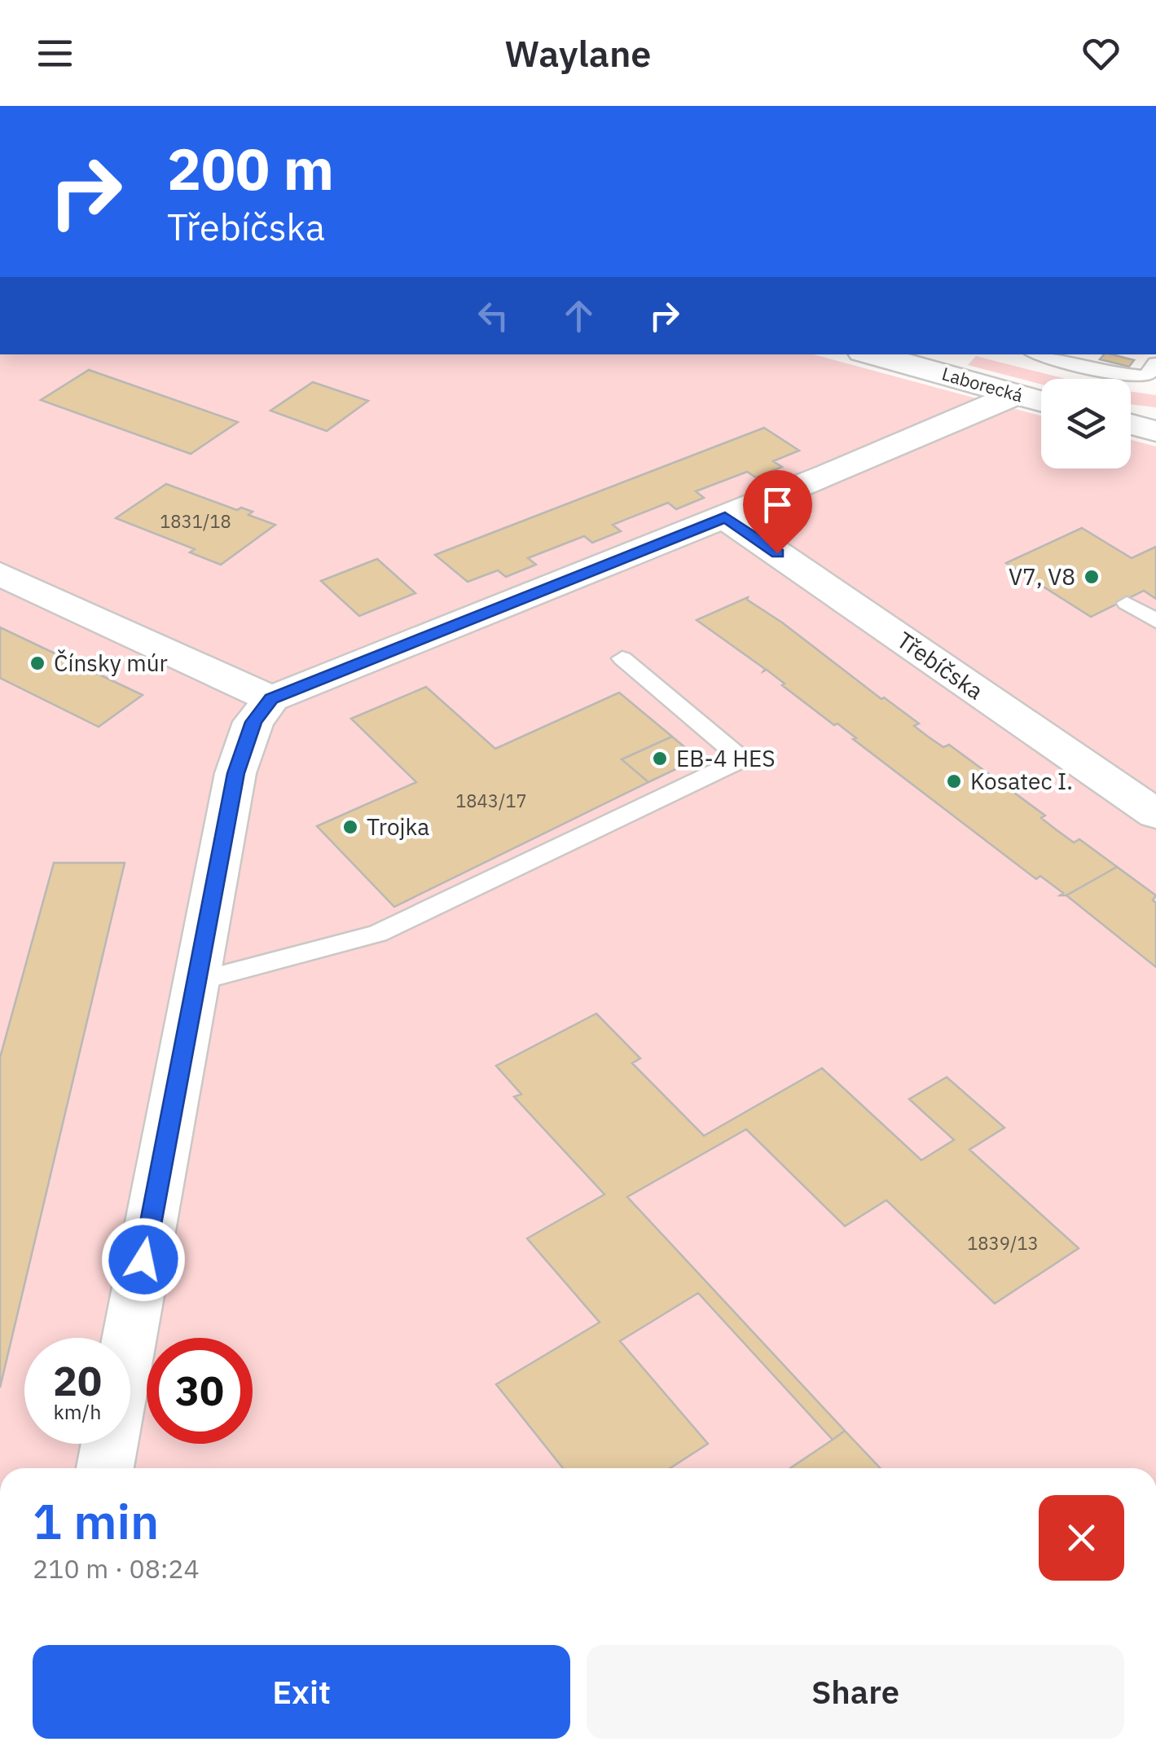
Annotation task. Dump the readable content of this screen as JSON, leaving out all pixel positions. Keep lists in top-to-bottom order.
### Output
{
  "streets": {
    "street": ["Laborecká", "Třebíčska"]
  },
  "places": [
    "V7, V8",
    "Čínsky múr",
    "EB-4 HES",
    "Kosatec I.",
    "Trojka"
  ],
  "house_numbers": ["1831/18", "1843/17", "1839/13"],
  "page": {
    "header": "Waylane",
    "turn": ["200 m", "Třebíčska"],
    "speed": "20 km/h",
    "limit": "30",
    "heading": ["1 min", "210 m · 08:24"],
    "buttons": ["Exit", "Share"]
  }
}
